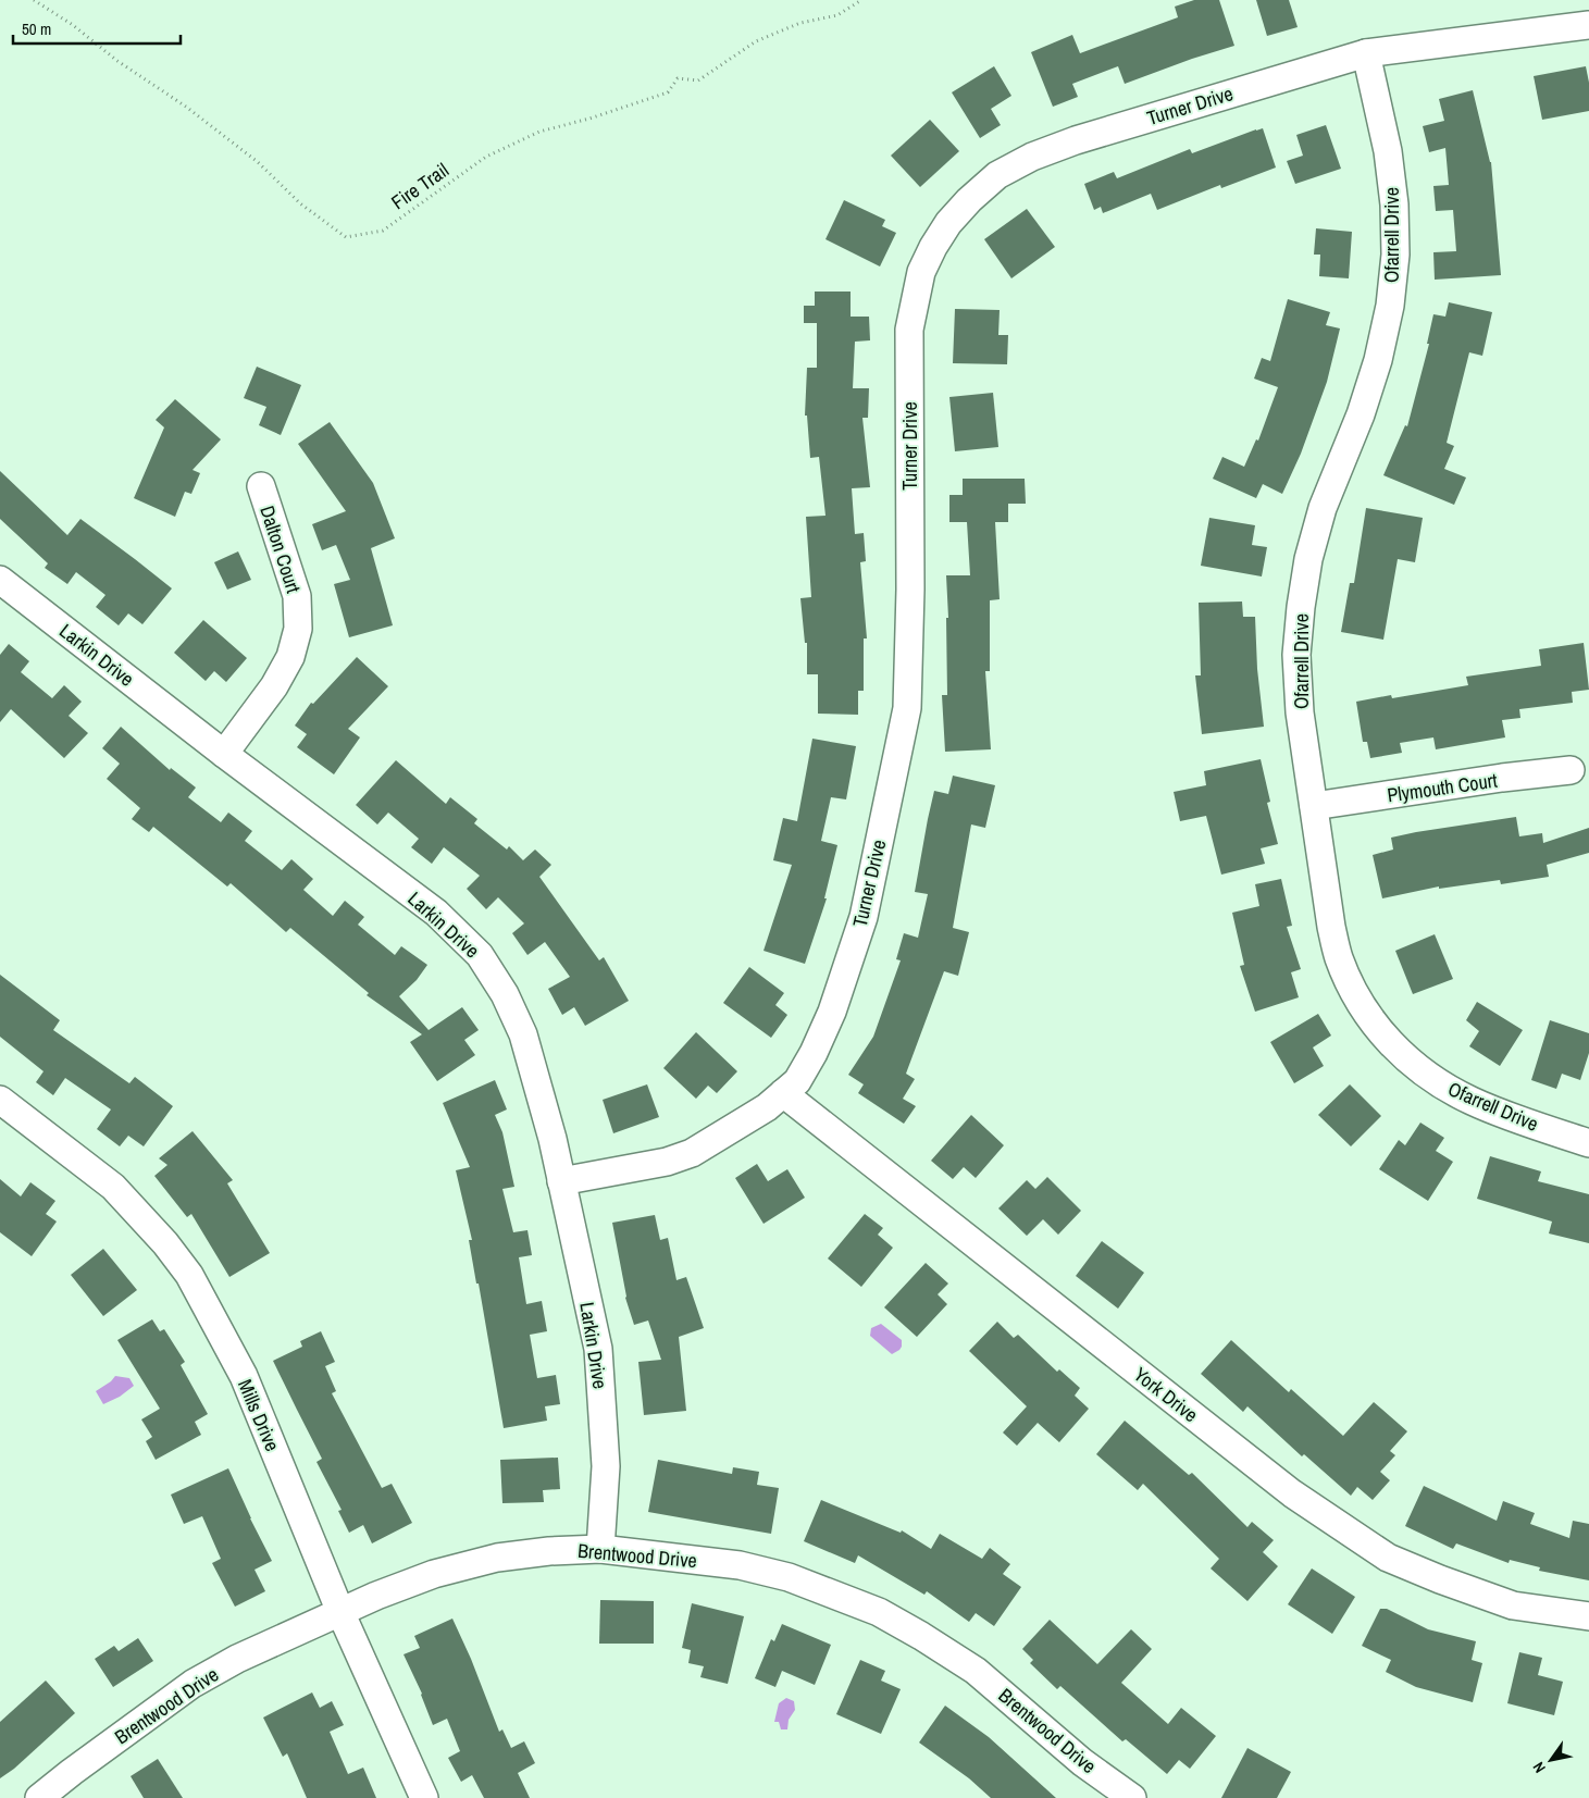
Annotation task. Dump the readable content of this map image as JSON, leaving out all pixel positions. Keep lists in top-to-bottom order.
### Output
{
  "streets": {
    "street": [
      "Turner Drive",
      "Ofarrell Drive",
      "Dalton Court",
      "Larkin Drive",
      "Plymouth Court",
      "York Drive",
      "Mills Drive",
      "Brentwood Drive"
    ],
    "path": ["Fire Trail"]
  },
  "crossings": [
    ["Turner Drive", "Ofarrell Drive"],
    ["Turner Drive", "Larkin Drive"],
    ["Turner Drive", "York Drive"],
    ["Ofarrell Drive", "Plymouth Court"],
    ["Dalton Court", "Larkin Drive"],
    ["Larkin Drive", "Brentwood Drive"],
    ["Mills Drive", "Brentwood Drive"]
  ],
  "scale_bar": "50 m",
  "north": "bottom left"
}
